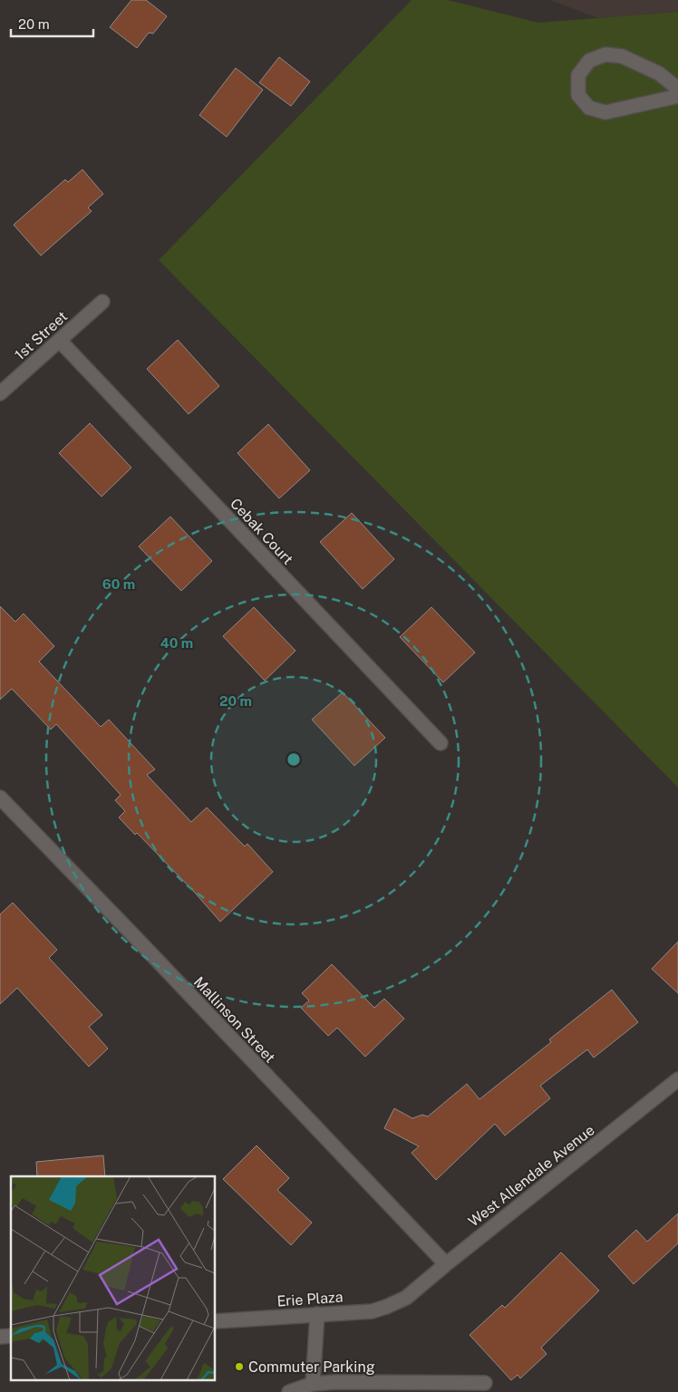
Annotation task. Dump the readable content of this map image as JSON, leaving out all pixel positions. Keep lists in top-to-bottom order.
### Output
{
  "streets": {
    "street": [
      "1st Street",
      "Cebak Court",
      "Mallinson Street",
      "West Allendale Avenue",
      "Erie Plaza"
    ]
  },
  "crossings": [
    ["1st Street", "Cebak Court"],
    ["Mallinson Street", "West Allendale Avenue"],
    ["West Allendale Avenue", "Erie Plaza"]
  ],
  "places": ["Commuter Parking"],
  "scale_bar": "20 m",
  "rings": ["60 m", "40 m", "20 m"]
}
